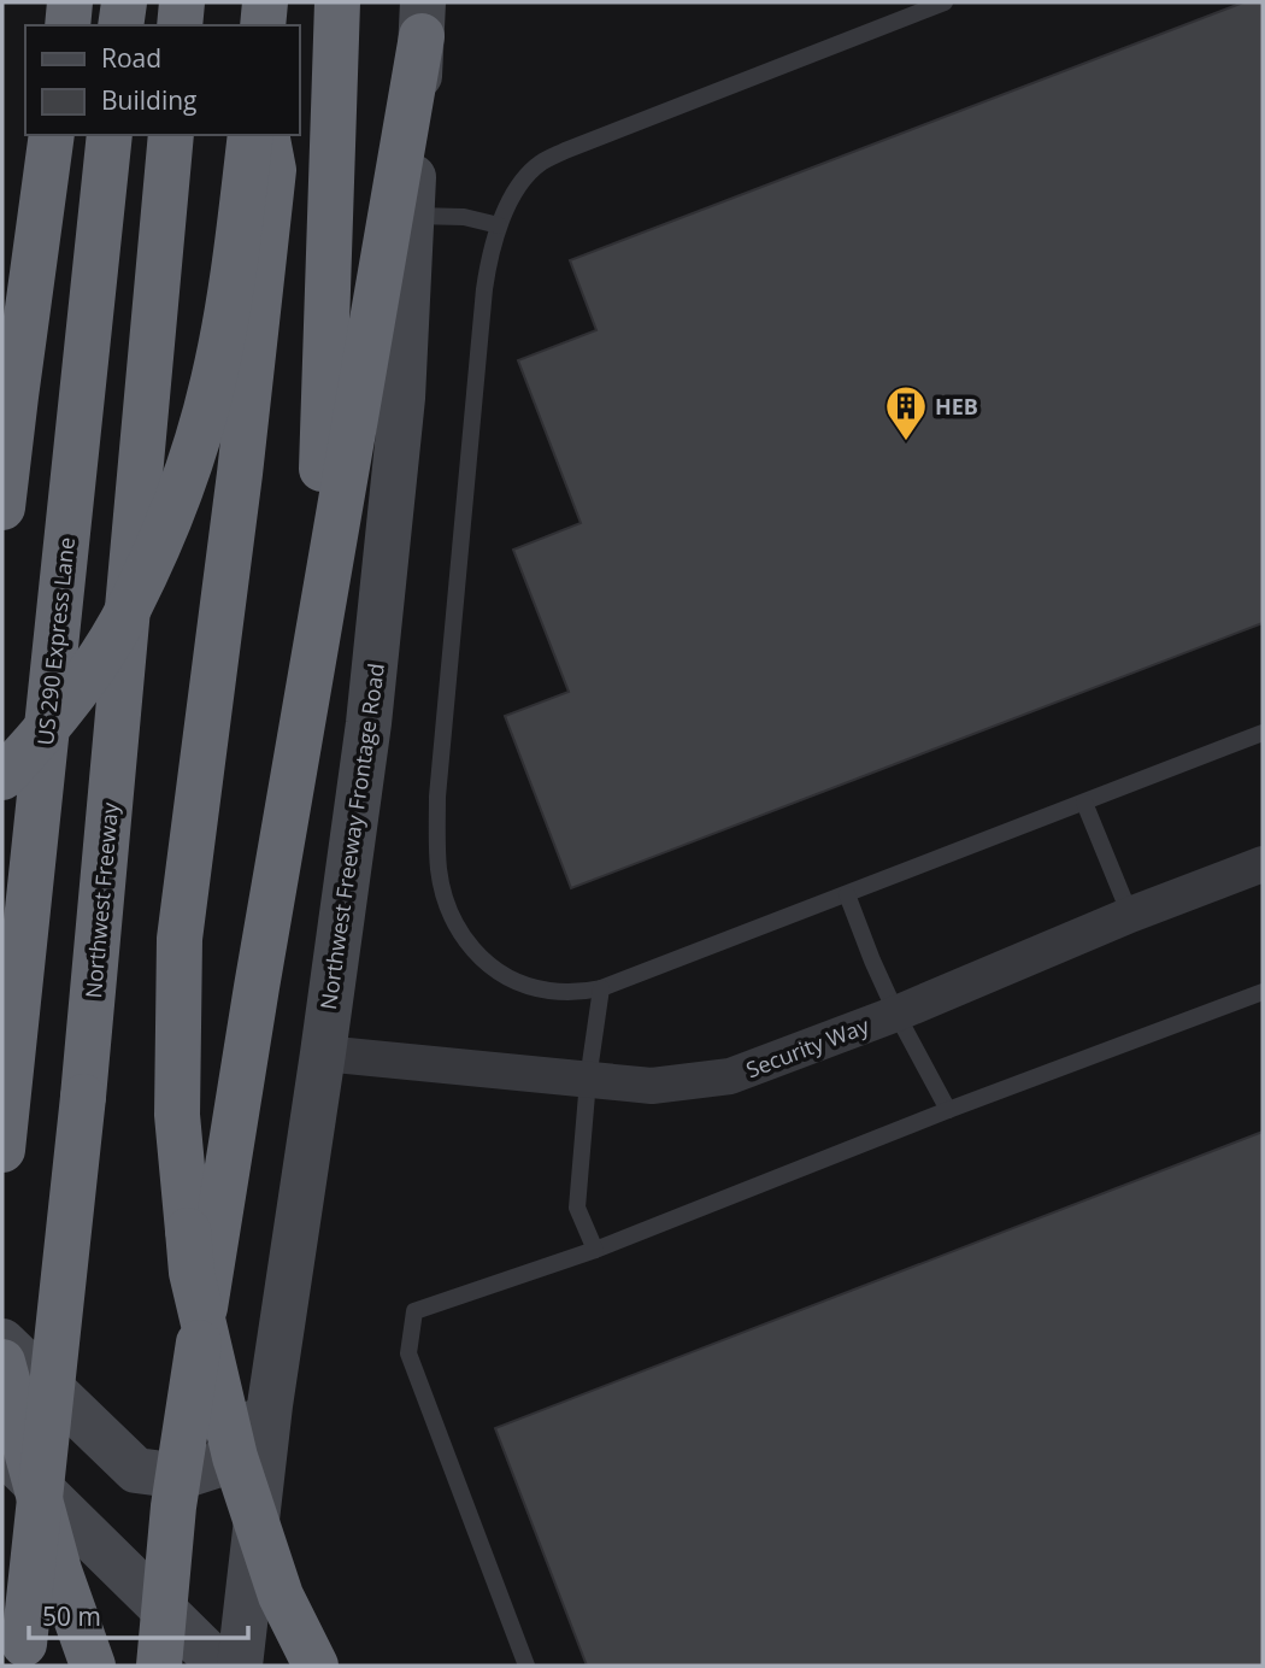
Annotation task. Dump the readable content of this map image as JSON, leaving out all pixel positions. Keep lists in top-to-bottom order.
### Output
{
  "streets": {
    "highway": ["US 290 Express Lane", "Northwest Freeway"],
    "main road": ["Northwest Freeway Frontage Road"],
    "street": ["Security Way"]
  },
  "crossings": [
    ["Northwest Freeway Frontage Road", "Security Way"]
  ],
  "places": {
    "building": ["HEB"]
  },
  "legend": ["Road", "Building"],
  "scale_bar": "50 m"
}
